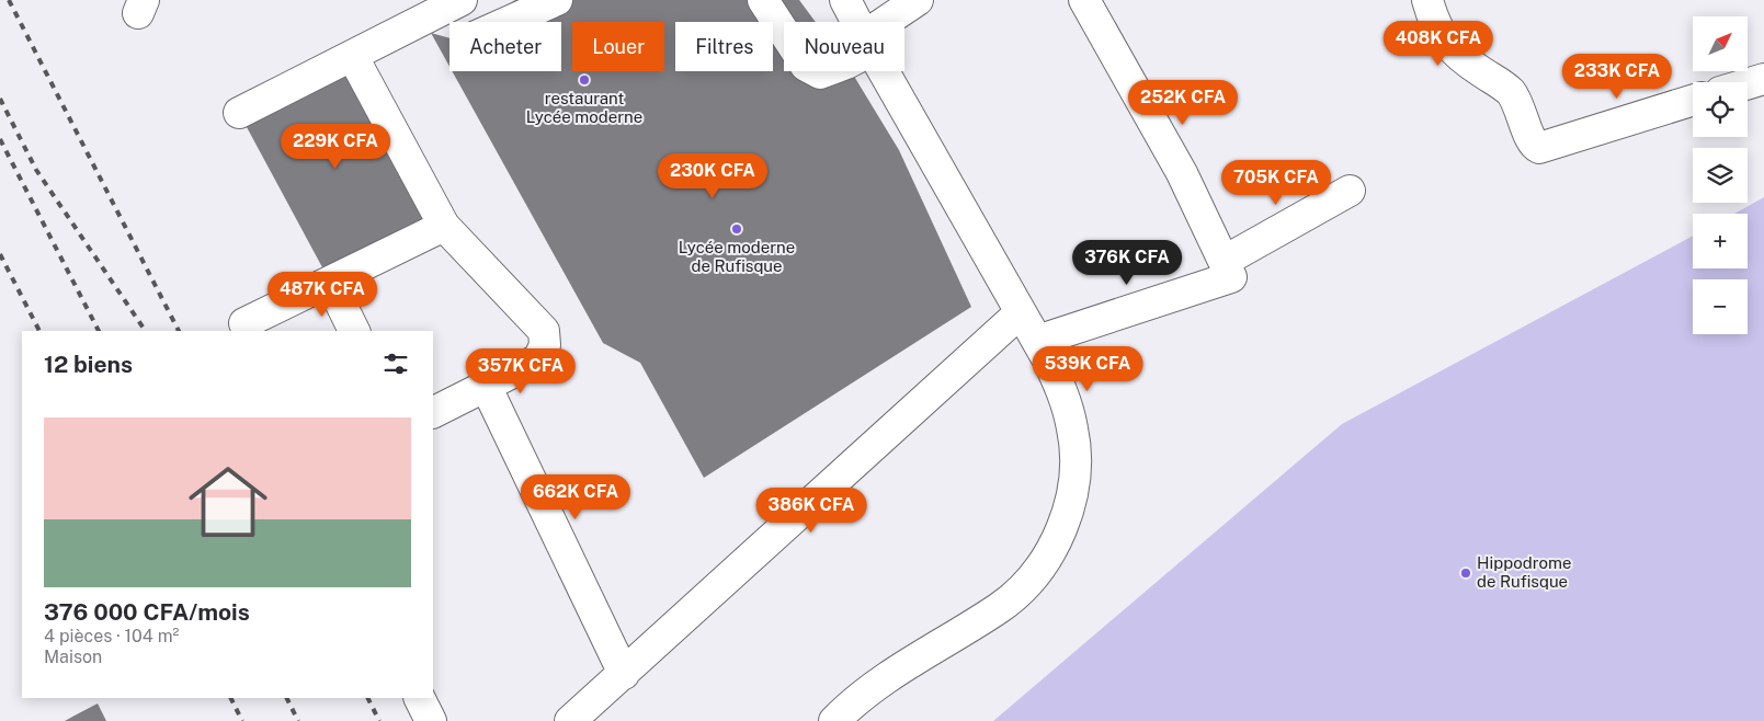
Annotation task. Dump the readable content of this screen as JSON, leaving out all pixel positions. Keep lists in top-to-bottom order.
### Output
{
  "places": ["restaurant Lycée moderne", "Lycée moderne de Rufisque", "Hippodrome de Rufisque"],
  "north": "top right",
  "page": {
    "map_buttons": ["+", "−"],
    "price": [
      "408K CFA",
      "233K CFA",
      "252K CFA",
      "229K CFA",
      "230K CFA",
      "705K CFA",
      "376K CFA",
      "487K CFA",
      "539K CFA",
      "357K CFA",
      "662K CFA",
      "386K CFA"
    ],
    "chip": [
      "Acheter",
      "Louer",
      "Filtres",
      "Nouveau"
    ],
    "heading": "12 biens",
    "list": [
      {
        "name": "376 000 CFA/mois",
        "note": "4 pièces · 104 m² · Maison"
      }
    ]
  }
}
